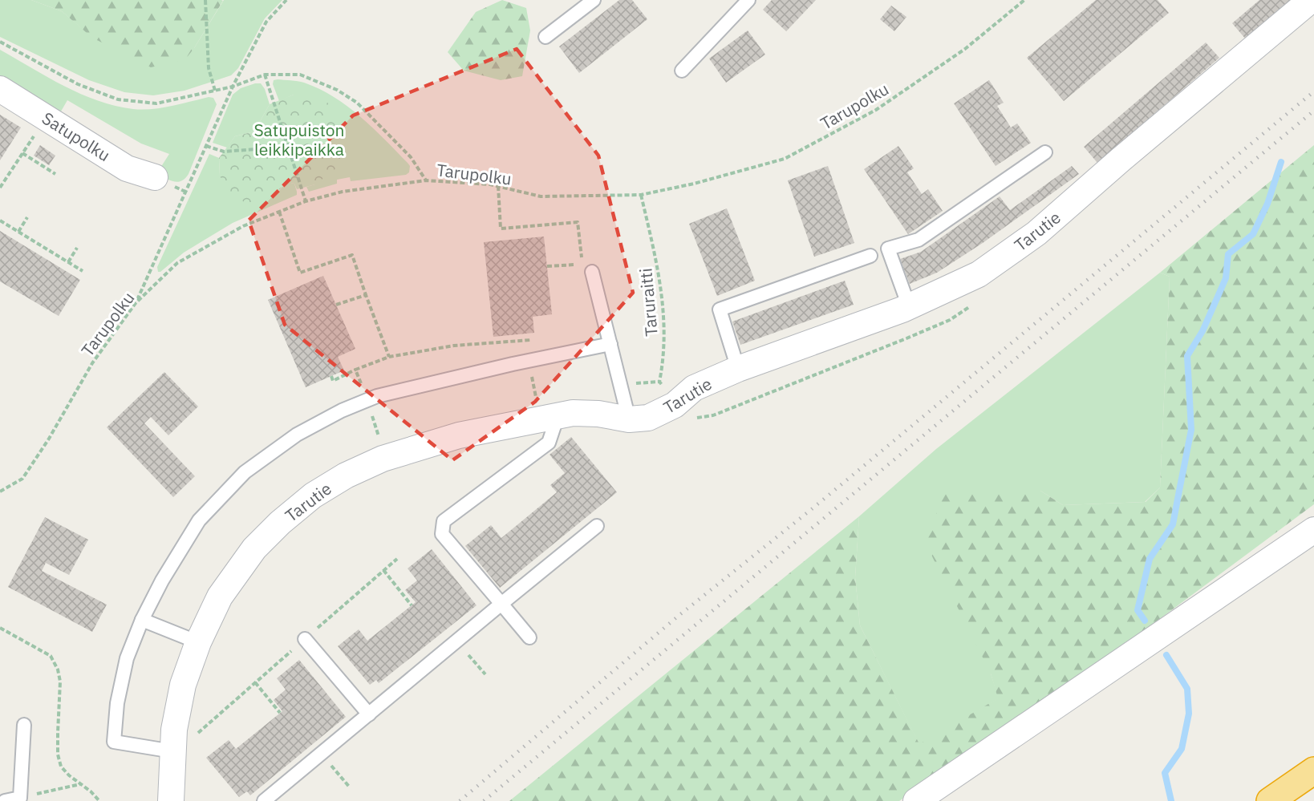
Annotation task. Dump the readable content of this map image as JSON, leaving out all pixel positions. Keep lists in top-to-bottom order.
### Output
{
  "streets": {
    "street": ["Satupolku", "Tarutie"],
    "path": ["Tarupolku", "Taruraitti"]
  },
  "crossings": [
    ["Tarupolku", "Taruraitti"]
  ],
  "parks": ["Satupuiston leikkipaikka"]
}
